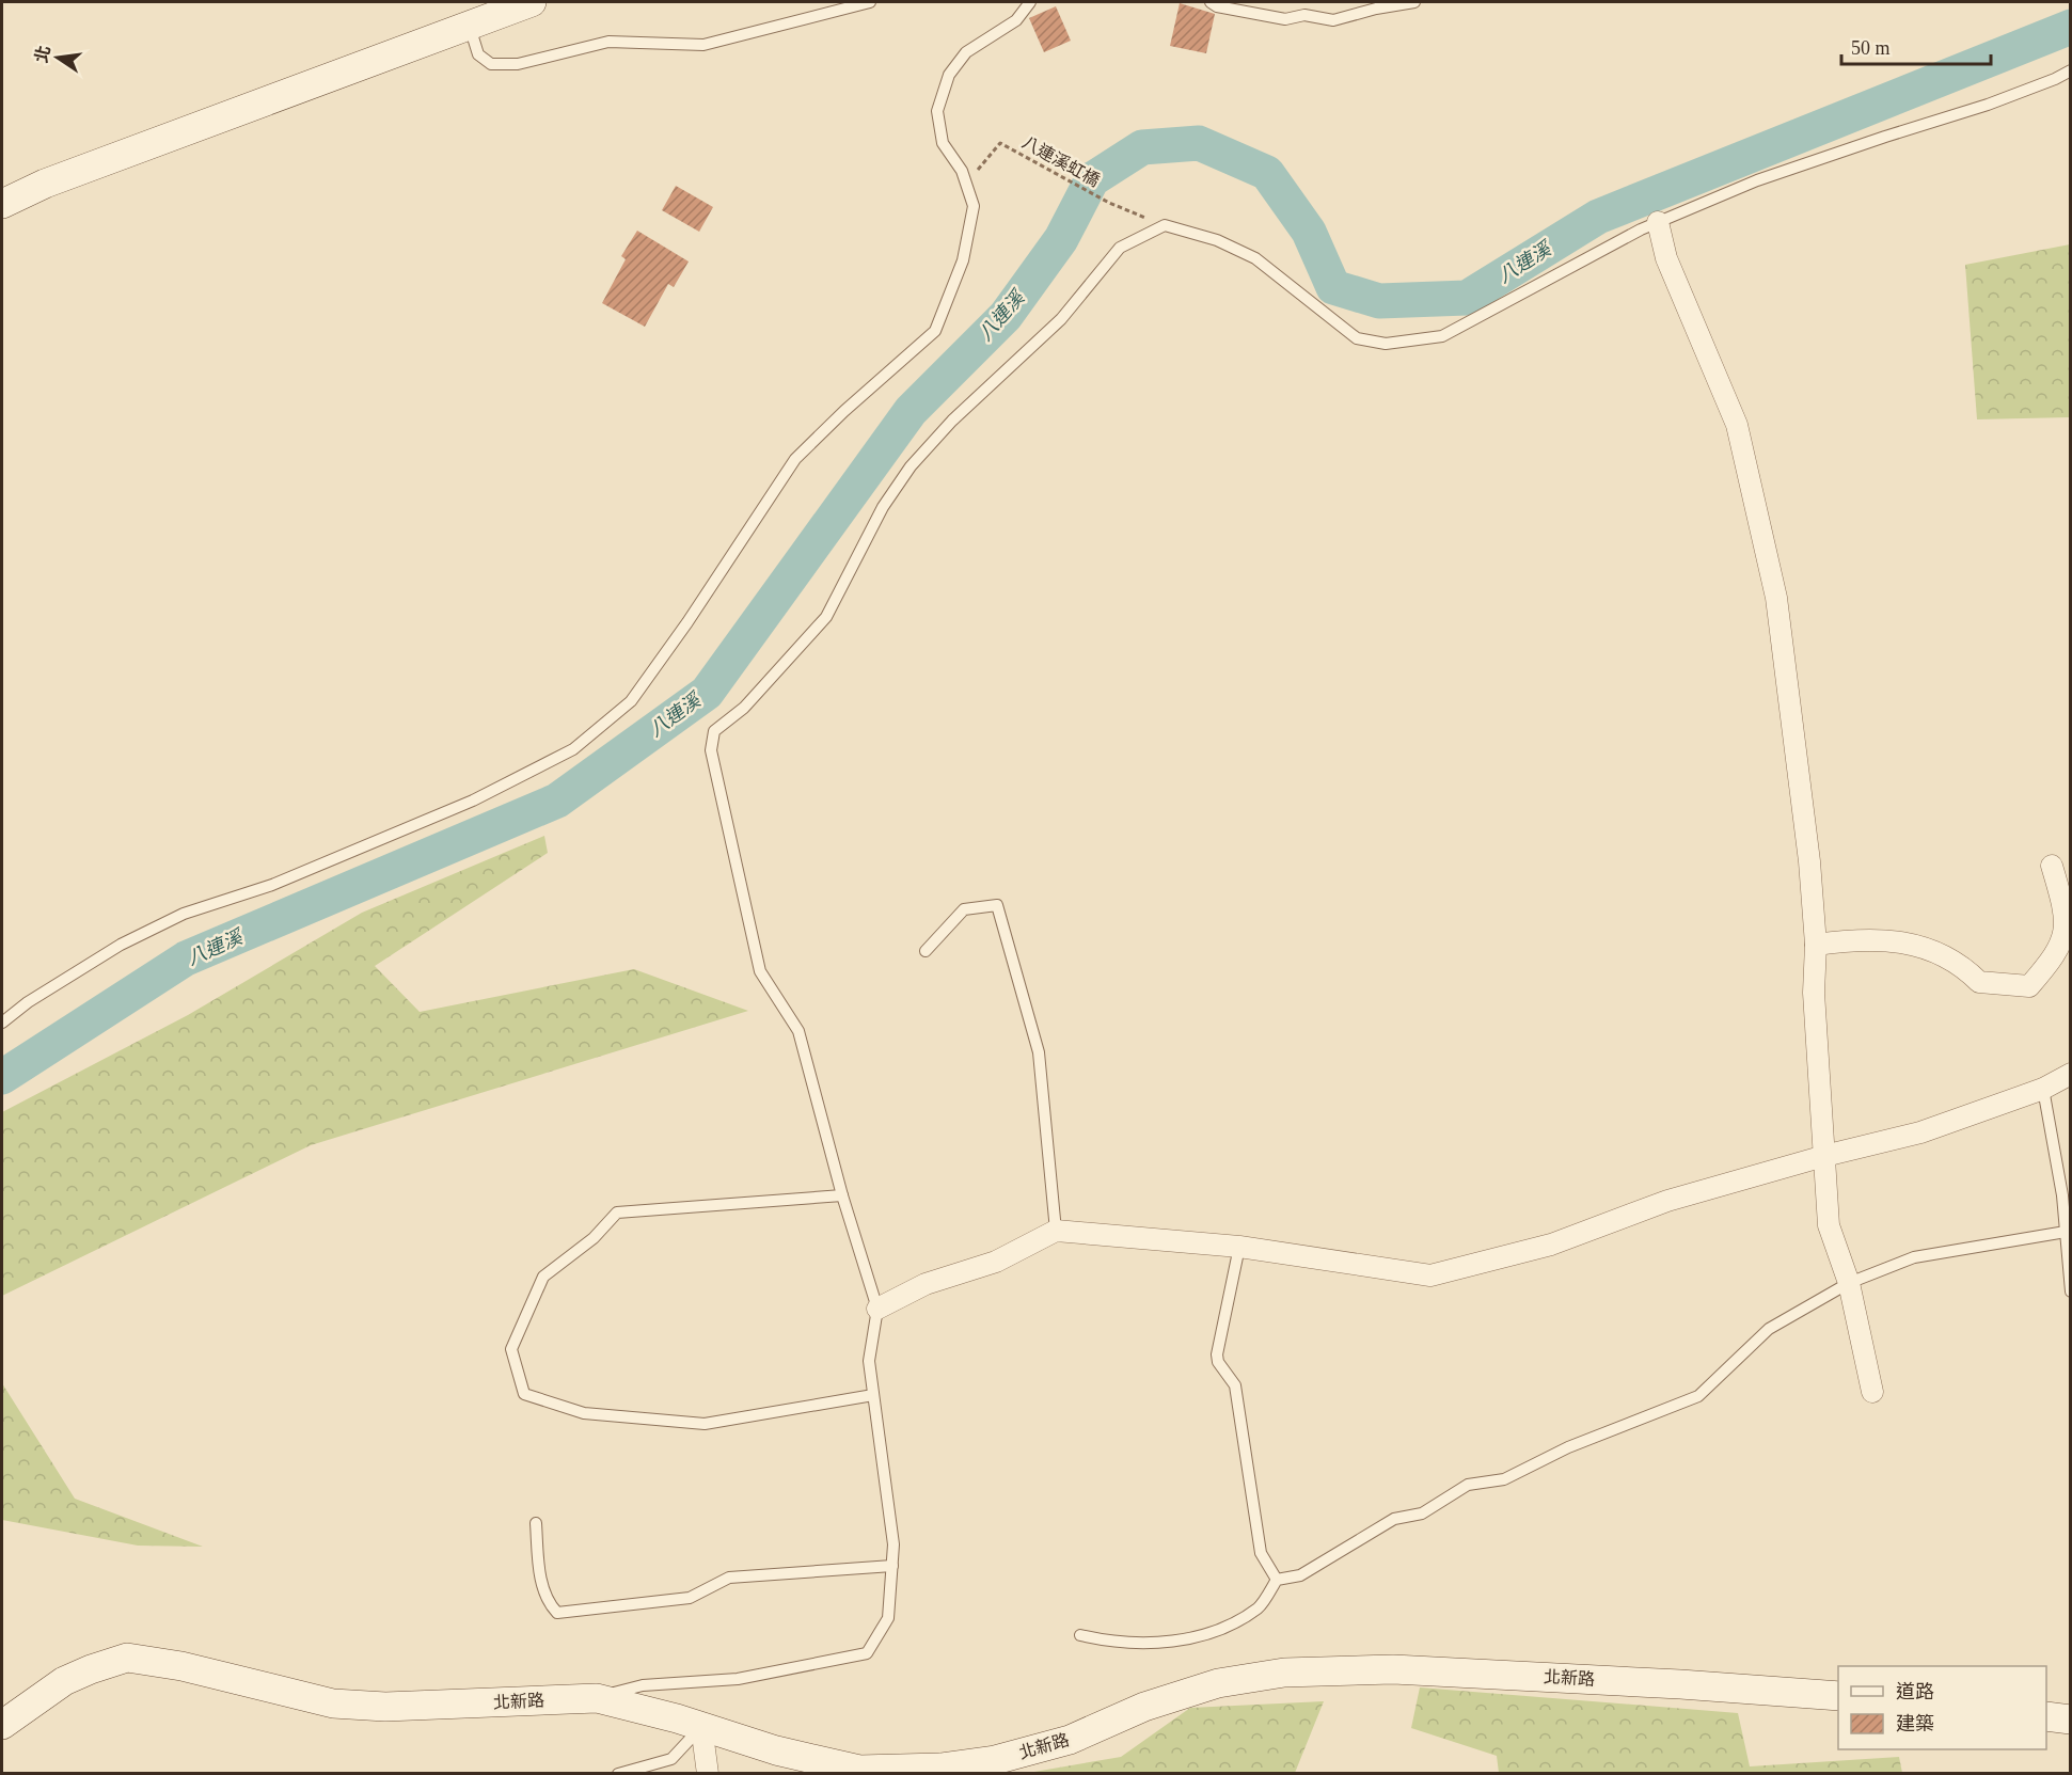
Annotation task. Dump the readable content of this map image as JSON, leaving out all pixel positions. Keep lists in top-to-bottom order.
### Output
{
  "streets": {
    "main road": ["北新路"],
    "path": ["八連溪虹橋"]
  },
  "water": ["八連溪"],
  "legend": ["道路", "建築"],
  "scale_bar": "50 m",
  "north": "left"
}
